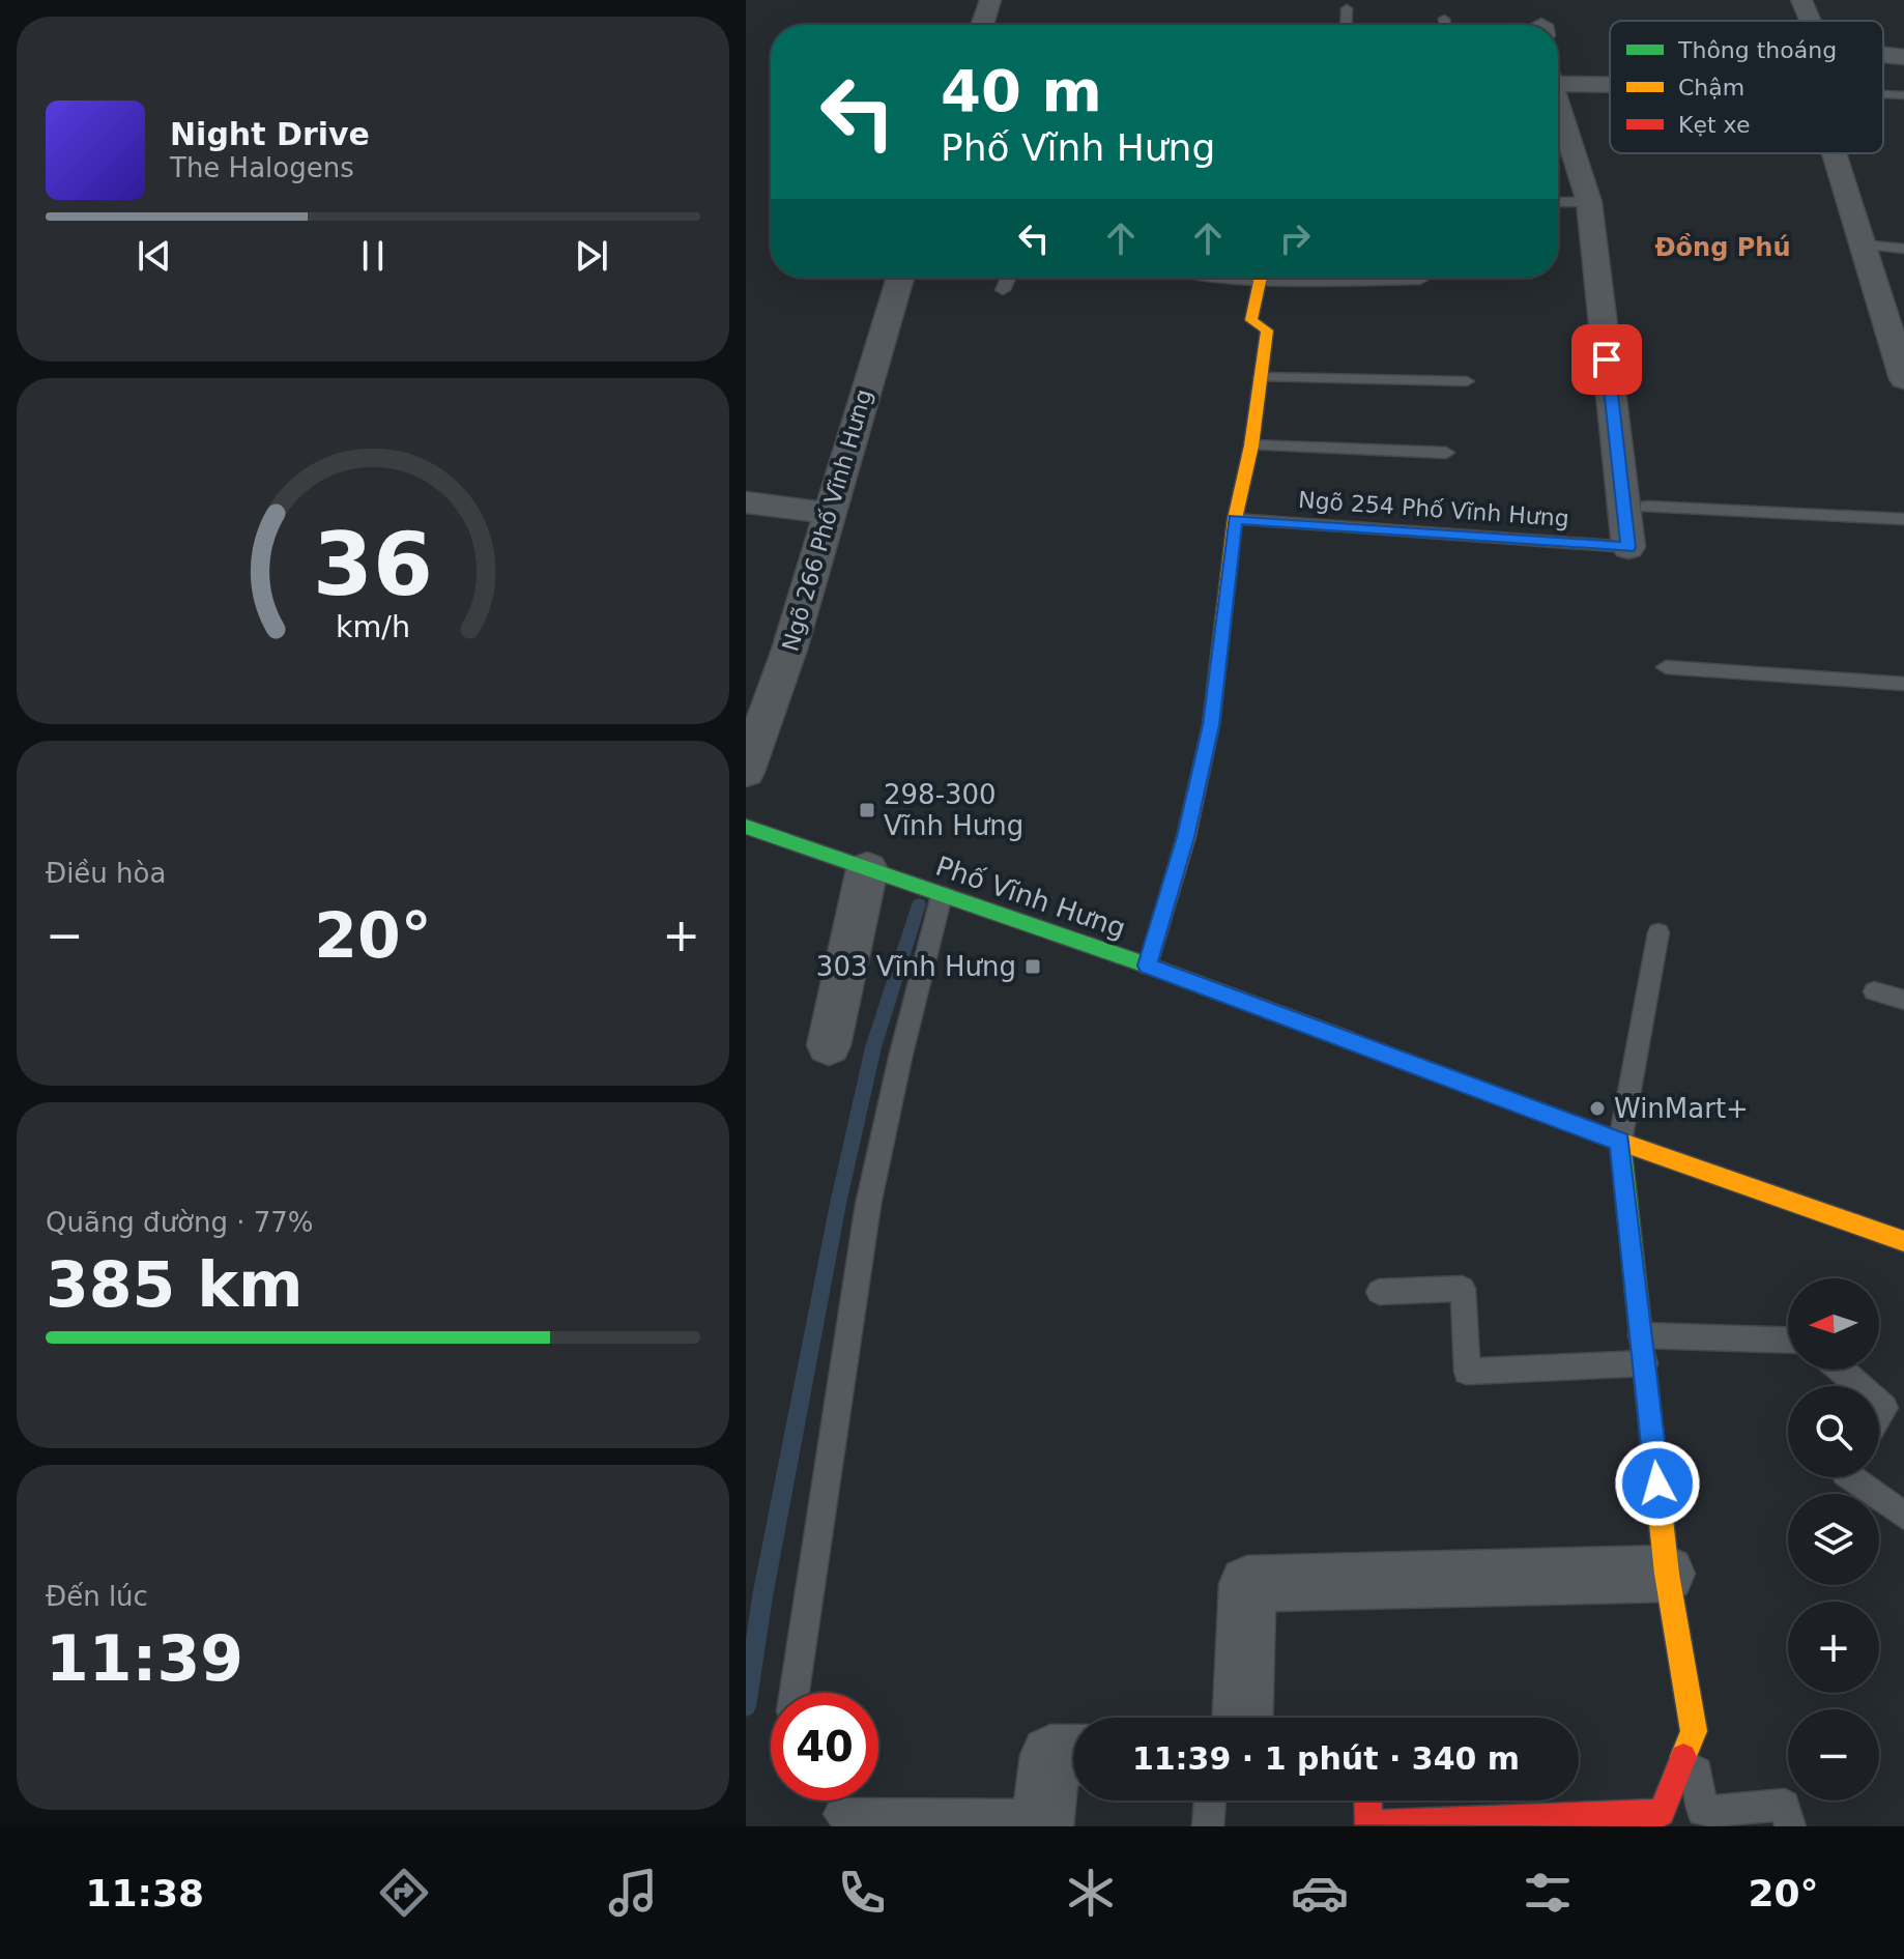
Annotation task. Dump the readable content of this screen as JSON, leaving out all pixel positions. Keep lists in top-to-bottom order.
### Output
{
  "streets": {
    "street": ["Ngõ 266 Phố Vĩnh Hưng", "Phố Vĩnh Hưng"],
    "lane": ["Ngõ 254 Phố Vĩnh Hưng"]
  },
  "districts": ["Đồng Phú"],
  "places": {
    "transit": ["298-300 Vĩnh Hưng", "303 Vĩnh Hưng"],
    "other": ["WinMart+"]
  },
  "legend": ["Thông thoáng", "Chậm", "Kẹt xe"],
  "north": "left",
  "page": {
    "turn": ["40 m", "Phố Vĩnh Hưng"],
    "song": ["Night Drive", "The Halogens"],
    "tile": [
      "Điều hòa",
      ["Quãng đường · 77%", "385 km"],
      ["Đến lúc", "11:39"]
    ],
    "heat": ["−", "20°", "+"],
    "map_buttons": ["+", "−"],
    "limit": "40",
    "trip": "11:39 · 1 phút · 340 m",
    "tabs": ["11:38", "20°"],
    "gauge": ["36", "km/h"]
  }
}
